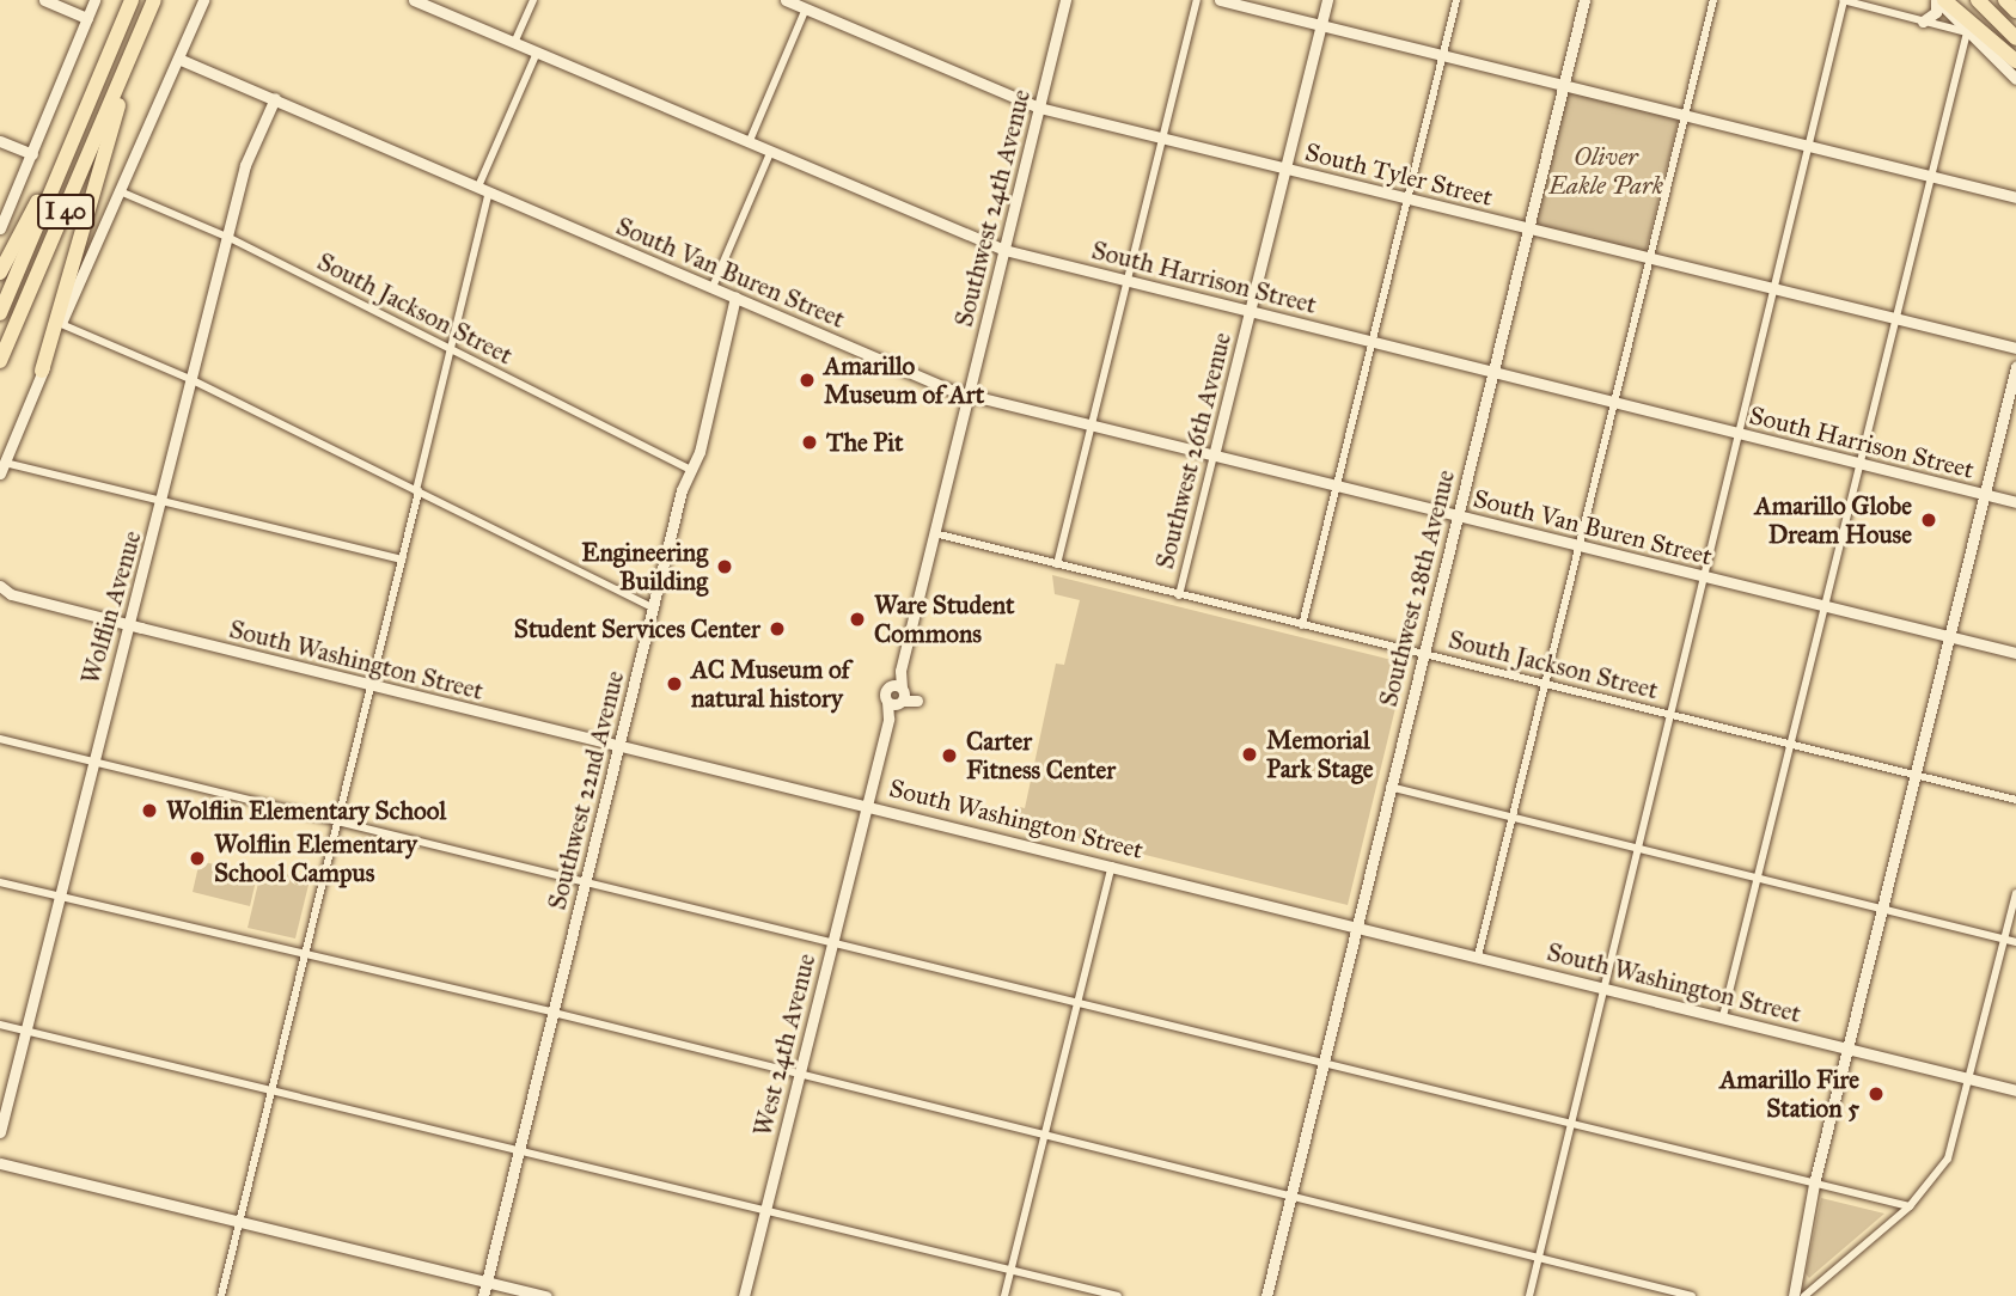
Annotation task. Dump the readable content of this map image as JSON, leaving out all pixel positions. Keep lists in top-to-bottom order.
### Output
{
  "streets": {
    "highway": ["I 40"],
    "main road": [
      "South Tyler Street",
      "Southwest 24th Avenue",
      "South Van Buren Street",
      "South Harrison Street",
      "Southwest 26th Avenue",
      "Southwest 28th Avenue",
      "Wolflin Avenue",
      "South Washington Street",
      "Southwest 22nd Avenue",
      "West 24th Avenue"
    ],
    "street": ["South Jackson Street"]
  },
  "crossings": [
    ["South Tyler Street", "Southwest 24th Avenue"],
    ["South Tyler Street", "Southwest 26th Avenue"],
    ["South Tyler Street", "Southwest 28th Avenue"],
    ["Southwest 24th Avenue", "South Van Buren Street"],
    ["Southwest 24th Avenue", "South Harrison Street"],
    ["Southwest 24th Avenue", "South Jackson Street"],
    ["Southwest 24th Avenue", "South Washington Street"],
    ["Southwest 24th Avenue", "West 24th Avenue"],
    ["South Van Buren Street", "Southwest 26th Avenue"],
    ["South Van Buren Street", "Southwest 28th Avenue"],
    ["South Van Buren Street", "Wolflin Avenue"],
    ["South Van Buren Street", "Southwest 22nd Avenue"],
    ["South Harrison Street", "Southwest 26th Avenue"],
    ["South Harrison Street", "Southwest 28th Avenue"],
    ["South Jackson Street", "Southwest 26th Avenue"],
    ["South Jackson Street", "Southwest 28th Avenue"],
    ["South Jackson Street", "Wolflin Avenue"],
    ["South Jackson Street", "Southwest 22nd Avenue"],
    ["Southwest 28th Avenue", "South Washington Street"],
    ["Wolflin Avenue", "South Washington Street"],
    ["South Washington Street", "Southwest 22nd Avenue"],
    ["South Washington Street", "West 24th Avenue"]
  ],
  "parks": ["Oliver Eakle Park"],
  "places": [
    "Amarillo Museum of Art",
    "The Pit",
    "Amarillo Globe Dream House",
    "Engineering Building",
    "Ware Student Commons",
    "Student Services Center",
    "AC Museum of natural history",
    "Memorial Park Stage",
    "Carter Fitness Center",
    "Wolflin Elementary School",
    "Wolflin Elementary School Campus",
    "Amarillo Fire Station 5"
  ]
}
